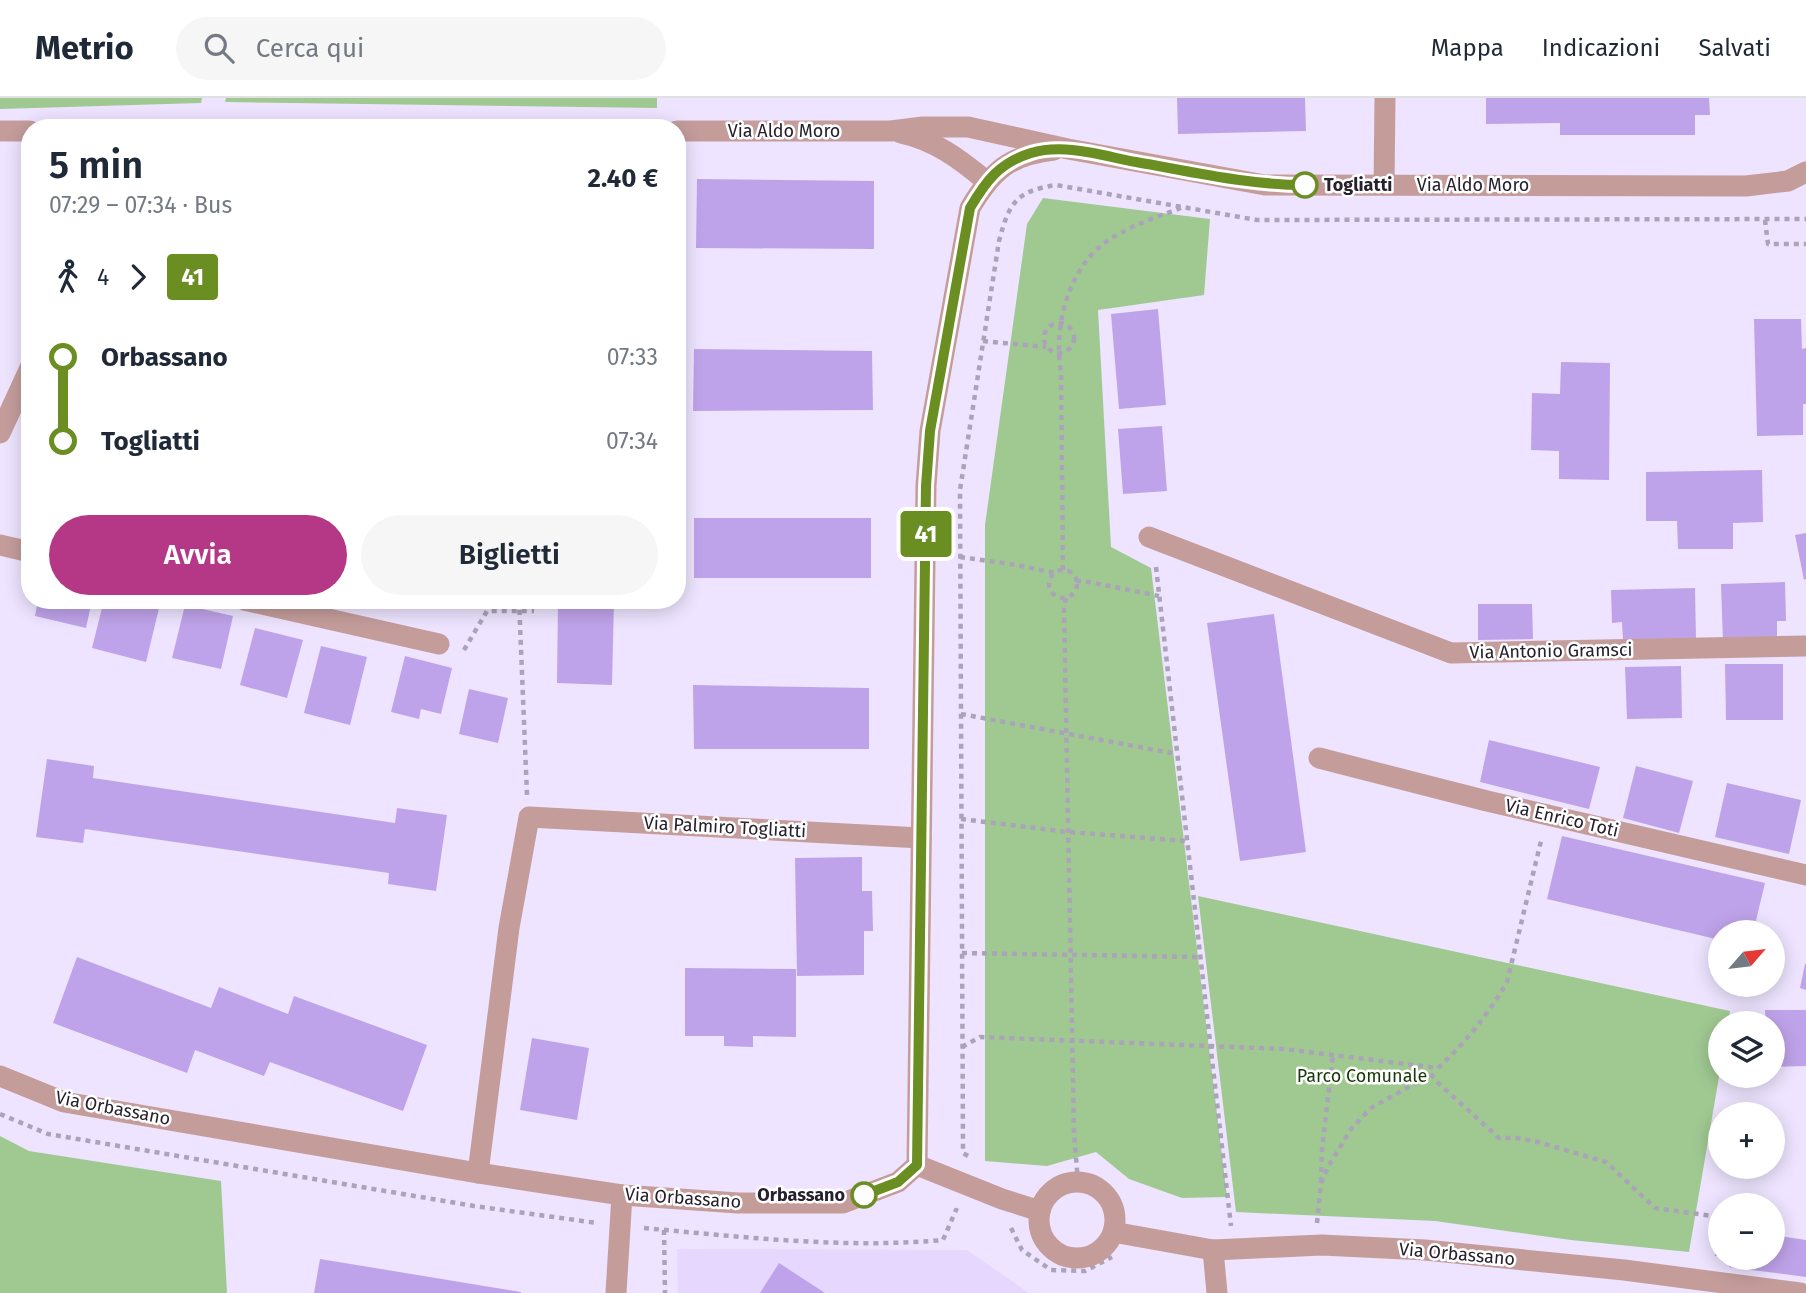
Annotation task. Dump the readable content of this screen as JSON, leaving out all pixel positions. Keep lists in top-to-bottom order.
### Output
{
  "streets": {
    "street": [
      "Via Aldo Moro",
      "Via Antonio Gramsci",
      "Via Enrico Toti",
      "Via Palmiro Togliatti",
      "Via Orbassano"
    ]
  },
  "parks": ["Parco Comunale"],
  "places": ["Togliatti", "Orbassano"],
  "lines": ["bus line 41"],
  "north": "top right",
  "page": {
    "header": "Metrio",
    "search": "Cerca qui",
    "nav": ["Mappa", "Indicazioni", "Salvati"],
    "on_map": "41",
    "heading": ["5 min", "07:29 – 07:34 · Bus", "2.40 €"],
    "legs": ["4", "41"],
    "list": [
      {
        "name": "Orbassano",
        "value": "07:33"
      },
      {
        "name": "Togliatti",
        "value": "07:34"
      }
    ],
    "buttons": ["Avvia", "Biglietti"],
    "map_buttons": ["+", "−"]
  }
}
